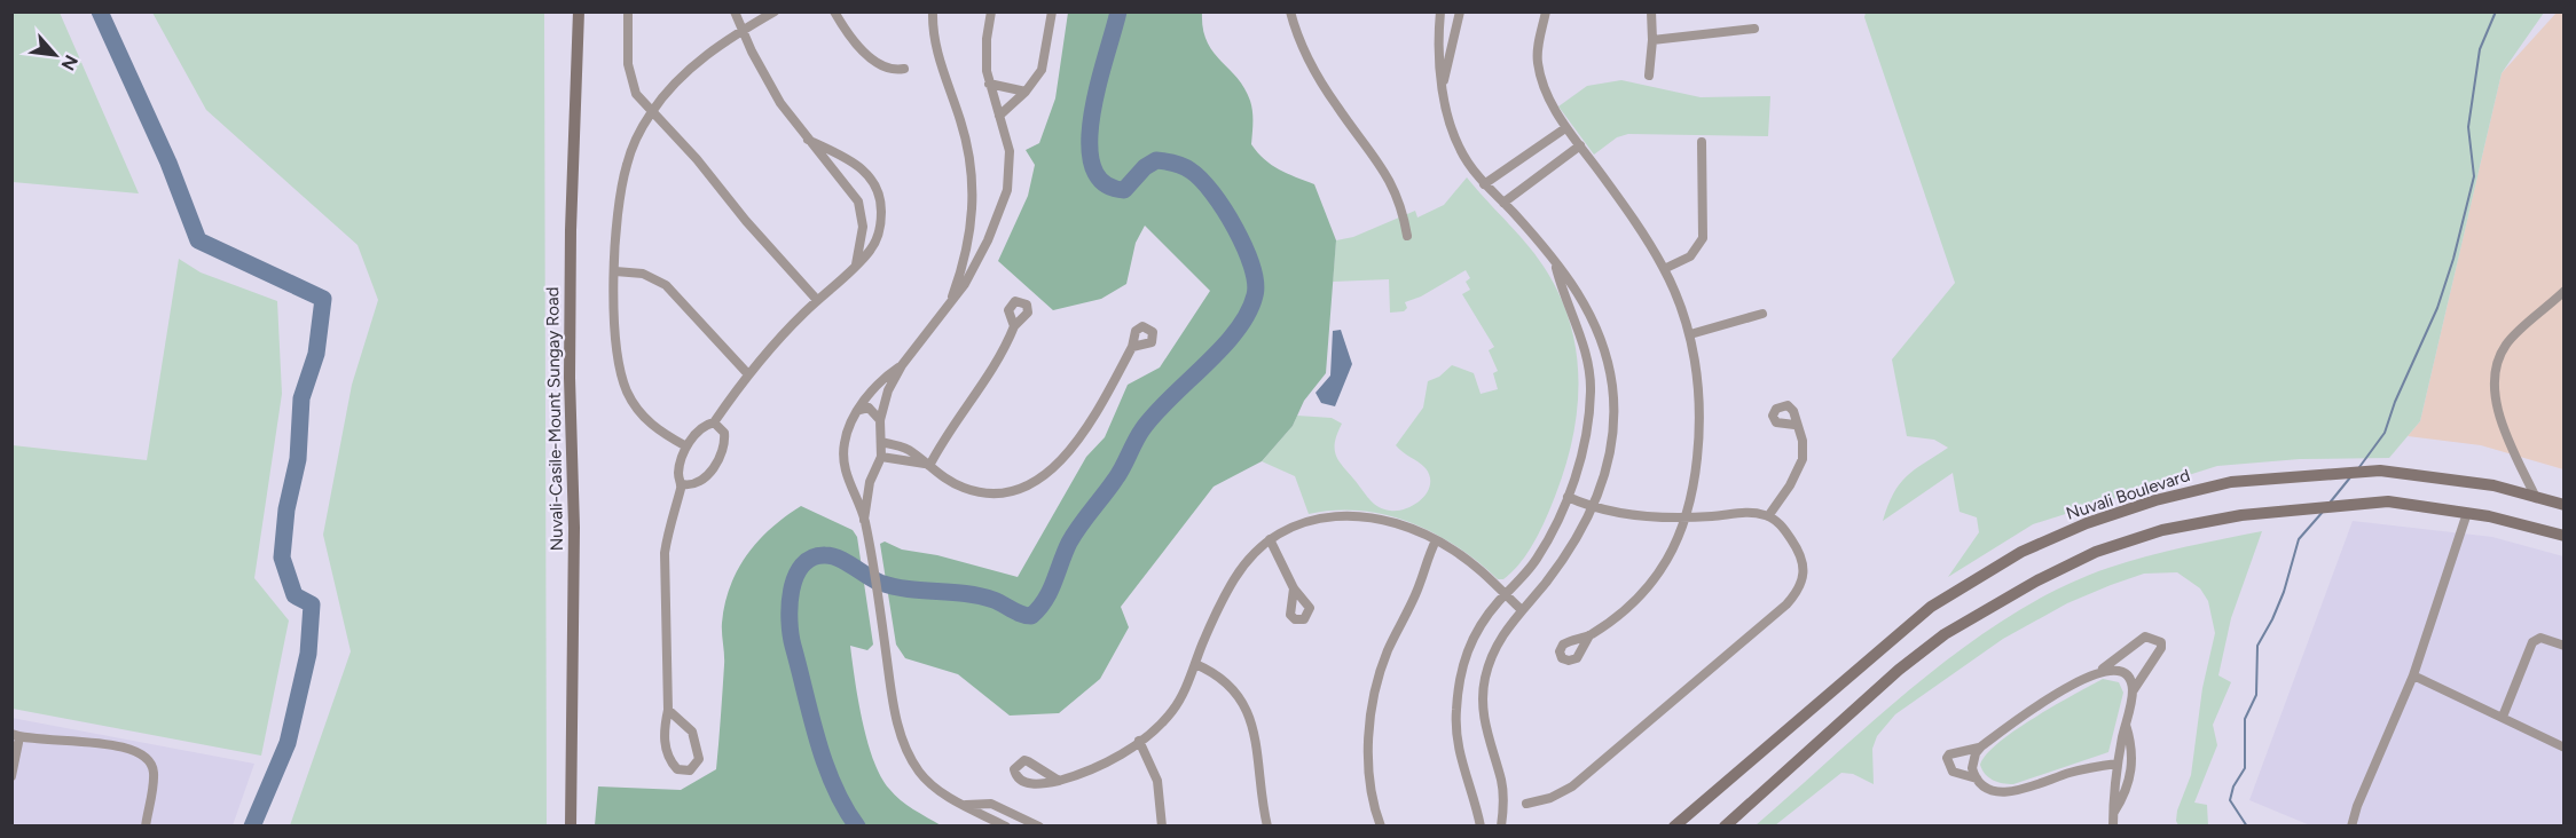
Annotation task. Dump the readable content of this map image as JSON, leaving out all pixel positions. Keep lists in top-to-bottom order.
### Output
{
  "streets": {
    "main road": ["Nuvali-Casile-Mount Sungay Road", "Nuvali Boulevard"]
  },
  "north": "bottom right"
}
